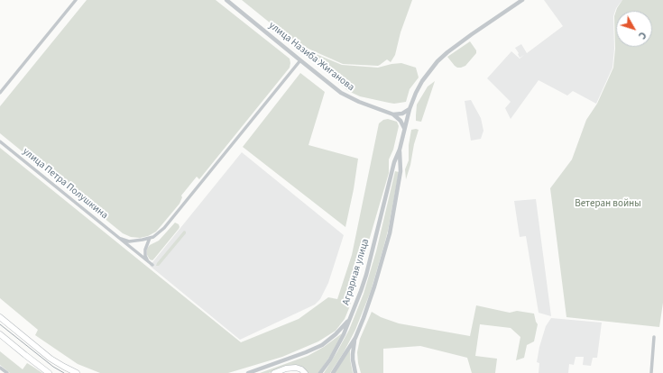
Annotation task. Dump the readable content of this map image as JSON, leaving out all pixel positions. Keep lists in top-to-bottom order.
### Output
{
  "streets": {
    "street": ["улица Назиба Жиганова", "улица Петра Полушкина", "Аграрная улица"]
  },
  "parks": ["Ветеран войны"],
  "north": "bottom right"
}
